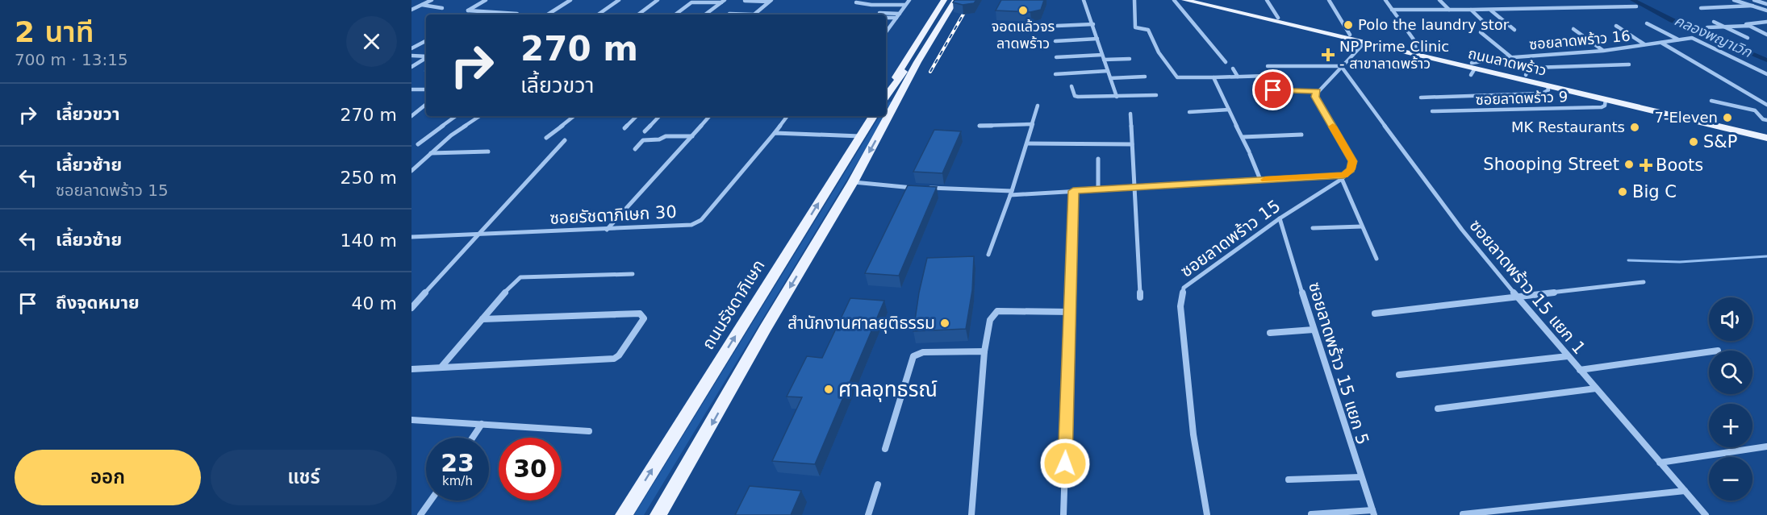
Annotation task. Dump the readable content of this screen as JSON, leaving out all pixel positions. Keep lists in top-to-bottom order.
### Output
{
  "streets": {
    "main road": ["ถนนลาดพร้าว", "ถนนรัชดาภิเษก"],
    "street": [
      "ซอยลาดพร้าว 16",
      "ซอยลาดพร้าว 9",
      "ซอยรัชดาภิเษก 30",
      "ซอยลาดพร้าว 15",
      "ซอยลาดพร้าว 15 แยก 1",
      "ซอยลาดพร้าว 15 แยก 5"
    ]
  },
  "crossings": [
    ["ซอยลาดพร้าว 16", "ถนนลาดพร้าว"],
    ["ถนนลาดพร้าว", "ซอยลาดพร้าว 9"],
    ["ซอยลาดพร้าว 15", "ซอยลาดพร้าว 15 แยก 5"]
  ],
  "water": ["คลองพญาเวิก"],
  "places": {
    "other": [
      "จอดแล้วจร ลาดพร้าว",
      "Polo the laundry stor",
      "7-Eleven",
      "MK Restaurants",
      "S&P",
      "Shooping Street",
      "Big C",
      "สำนักงานศาลยุติธรรม",
      "ศาลอุทธรณ์"
    ],
    "health": ["NP Prime Clinic - สาขาลาดพร้าว", "Boots"]
  },
  "page": {
    "heading": ["2 นาที", "700 m · 13:15"],
    "turn": ["270 m", "เลี้ยวขวา"],
    "list": [
      {
        "name": "เลี้ยวขวา",
        "value": "270 m"
      },
      {
        "name": "เลี้ยวซ้าย",
        "note": "ซอยลาดพร้าว 15",
        "value": "250 m"
      },
      {
        "name": "เลี้ยวซ้าย",
        "value": "140 m"
      },
      {
        "name": "ถึงจุดหมาย",
        "value": "40 m"
      }
    ],
    "map_buttons": ["+", "−"],
    "speed": "23 km/h",
    "limit": "30",
    "buttons": ["ออก", "แชร์"]
  }
}
